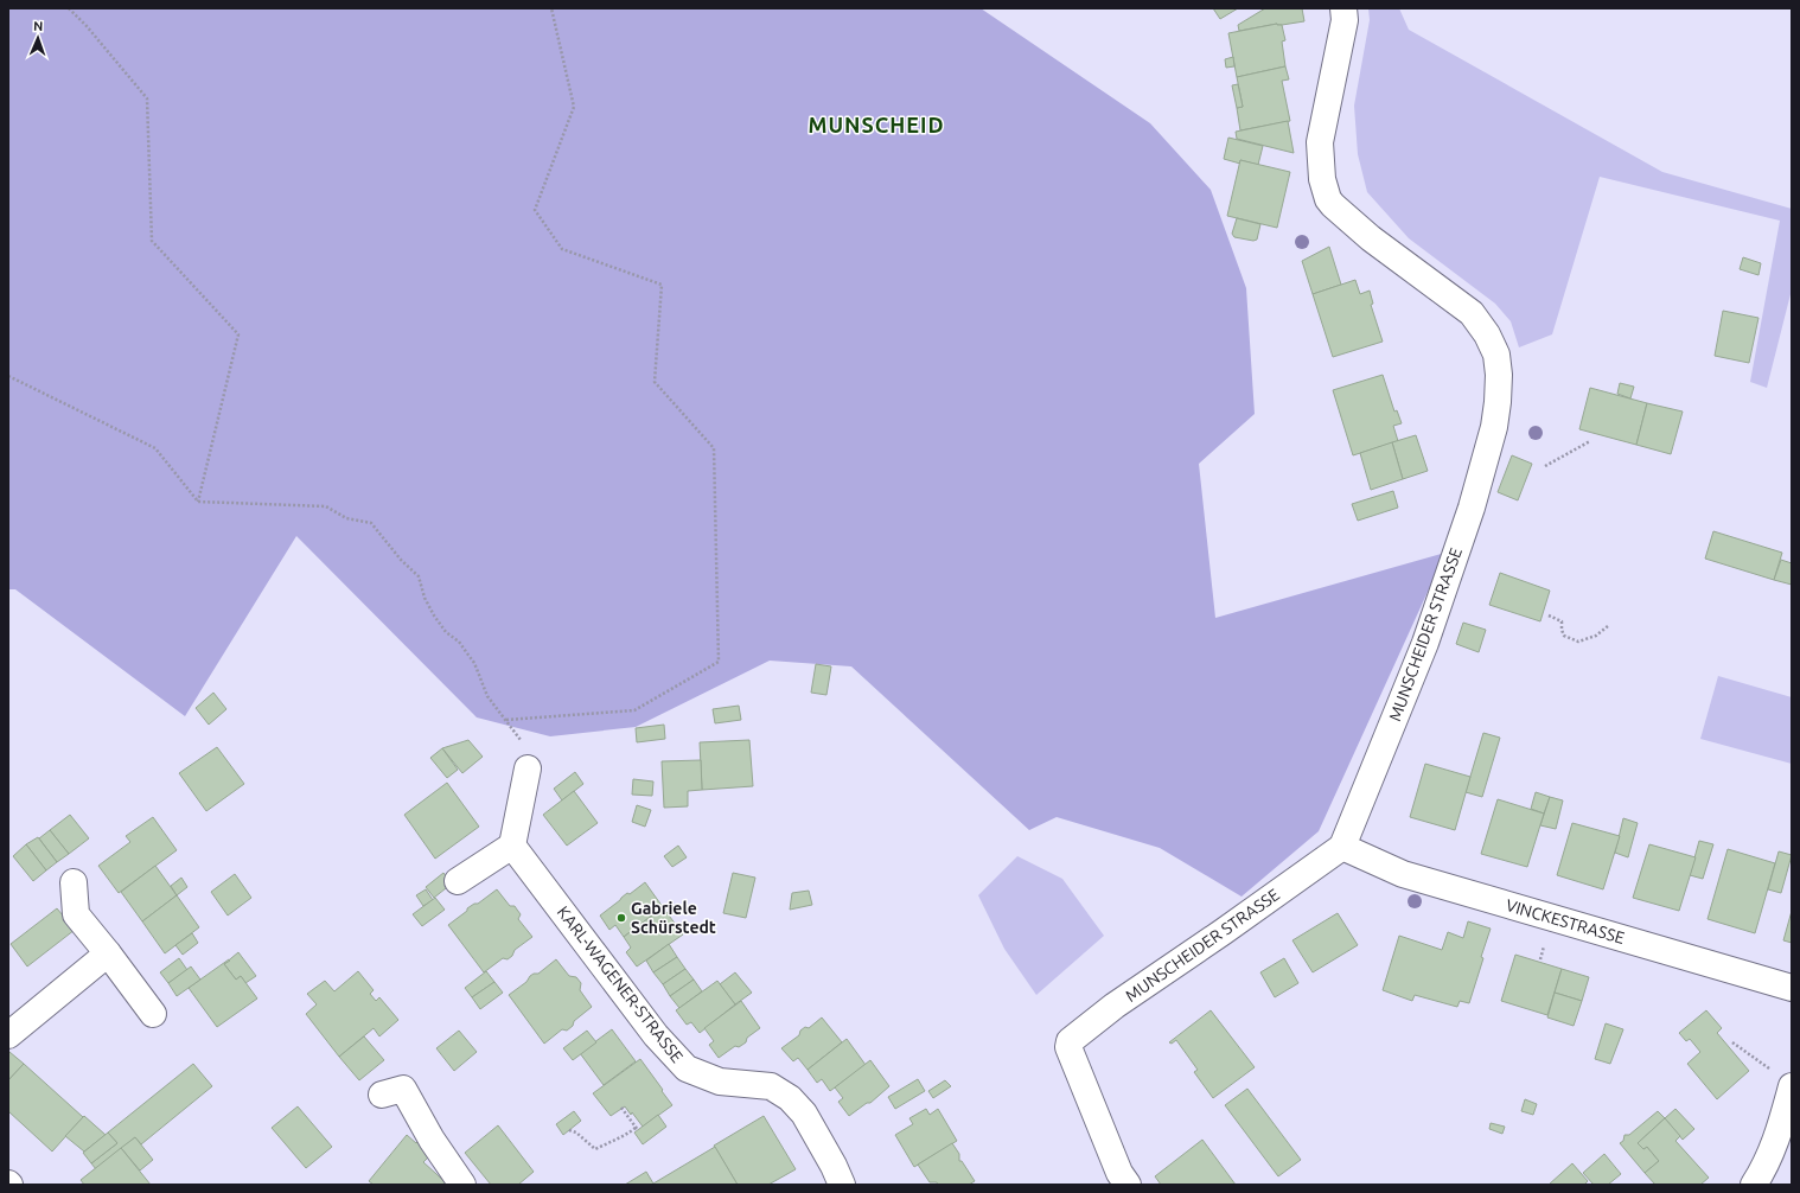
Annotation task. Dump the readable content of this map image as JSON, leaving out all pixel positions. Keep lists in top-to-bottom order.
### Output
{
  "streets": {
    "street": ["MUNSCHEIDER STRASSE", "VINCKESTRASSE", "KARL-WAGENER-STRASSE"]
  },
  "crossings": [
    ["MUNSCHEIDER STRASSE", "VINCKESTRASSE"]
  ],
  "districts": ["MUNSCHEID"],
  "places": ["Gabriele Schürstedt"],
  "north": "top"
}
